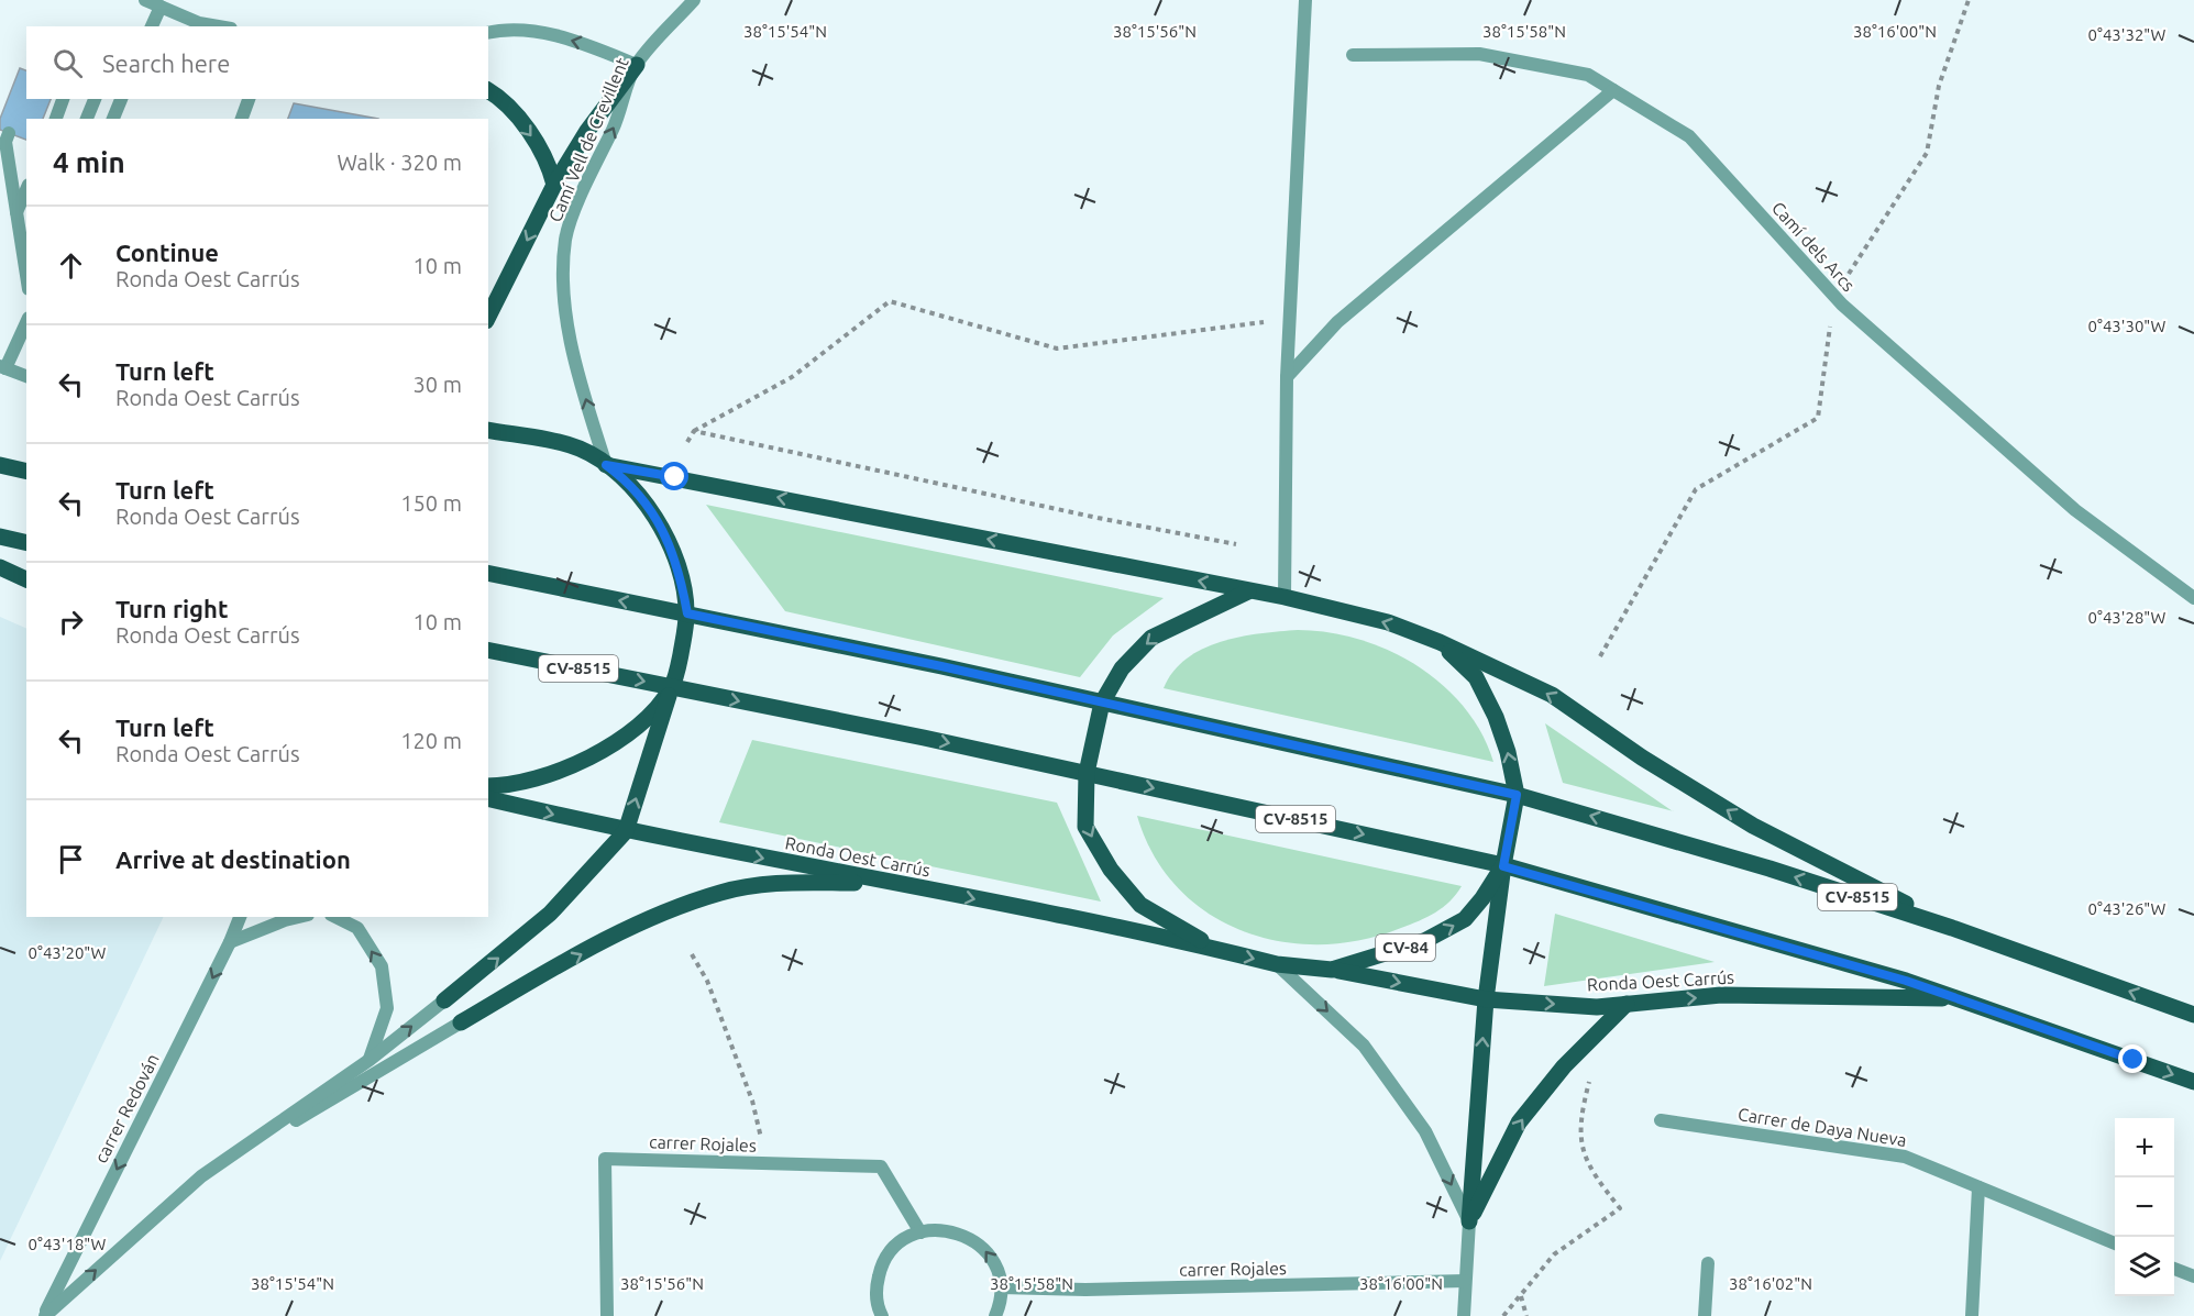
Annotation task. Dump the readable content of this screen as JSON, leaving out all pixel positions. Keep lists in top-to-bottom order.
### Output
{
  "streets": {
    "main road": ["CV-8515", "Ronda Oest Carrús", "CV-84"],
    "street": [
      "Camí Vell de Crevillent",
      "Camí dels Arcs",
      "carrer Redován",
      "Carrer de Daya Nueva",
      "carrer Rojales"
    ]
  },
  "crossings": [
    ["Camí Vell de Crevillent", "Ronda Oest Carrús"]
  ],
  "one_way": ["Camí Vell de Crevillent"],
  "page": {
    "search": "Search here",
    "heading": ["4 min", "Walk · 320 m"],
    "list": [
      ["Continue", "Ronda Oest Carrús", "10 m"],
      ["Turn left", "Ronda Oest Carrús", "30 m"],
      ["Turn left", "Ronda Oest Carrús", "150 m"],
      ["Turn right", "Ronda Oest Carrús", "10 m"],
      ["Turn left", "Ronda Oest Carrús", "120 m"],
      "Arrive at destination"
    ],
    "map_buttons": ["+", "−"]
  },
  "coordinates": [
    "38°15'56\"N",
    "38°16'00\"N",
    "38°15'54\"N",
    "38°15'58\"N",
    "0°43'32\"W",
    "0°43'30\"W",
    "0°43'28\"W",
    "0°43'26\"W",
    "0°43'20\"W",
    "0°43'18\"W",
    "38°16'02\"N"
  ]
}
